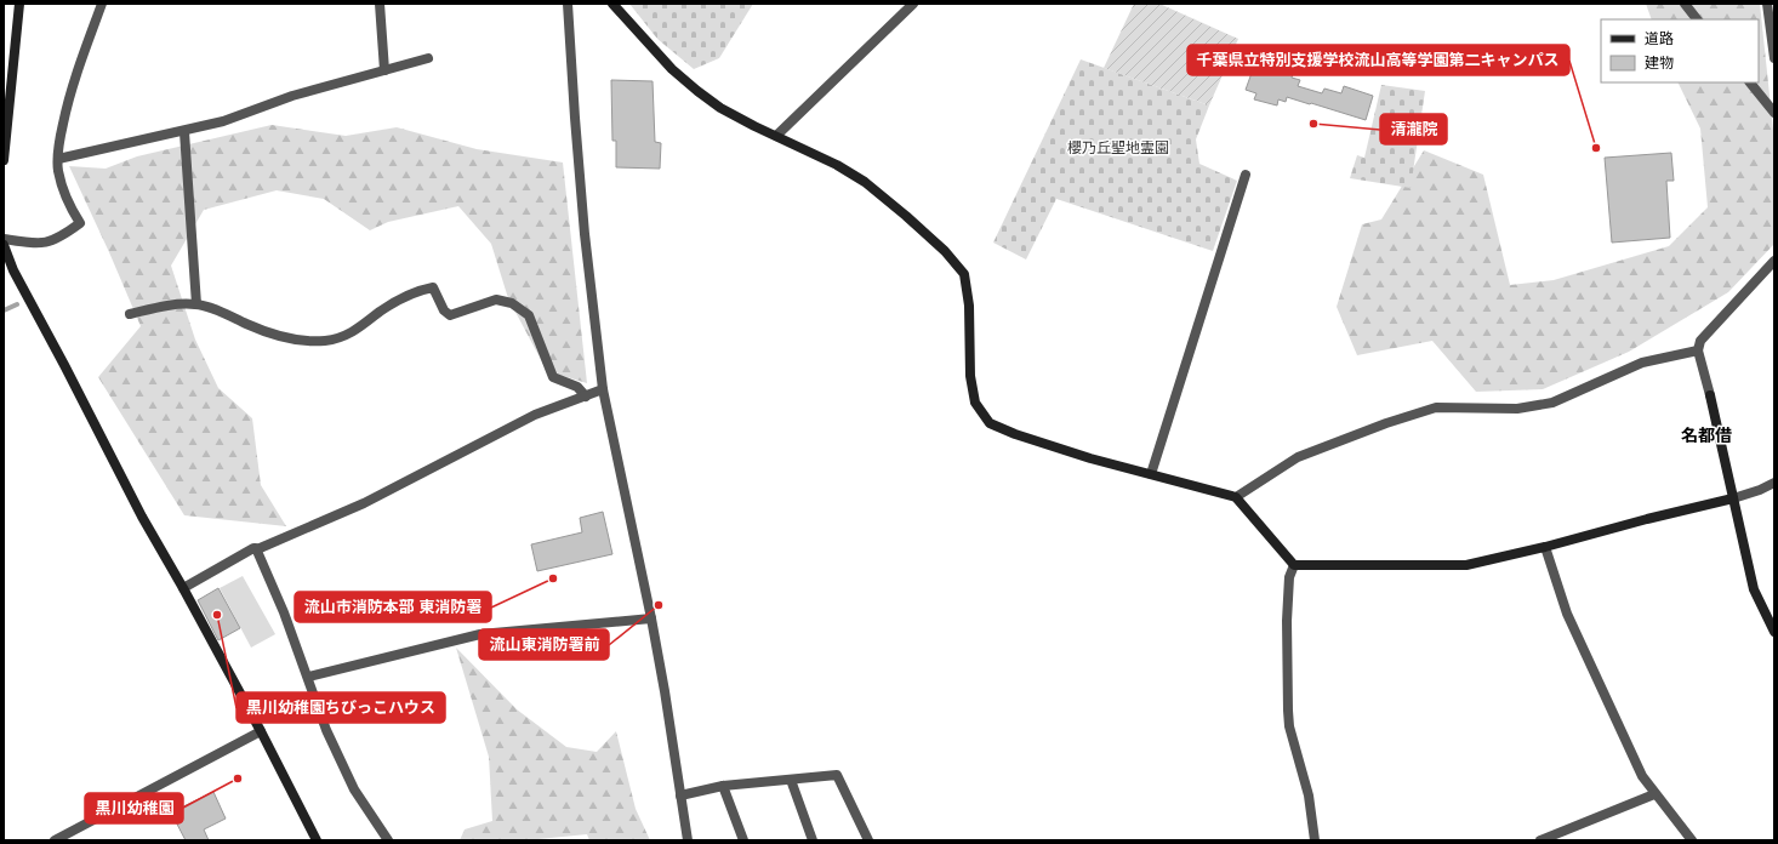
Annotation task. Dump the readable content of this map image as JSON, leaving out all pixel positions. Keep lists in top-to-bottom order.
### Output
{
  "districts": ["名都借"],
  "parks": ["櫻乃丘聖地霊園"],
  "places": [
    "清瀧院",
    "千葉県立特別支援学校流山高等学園第二キャンパス",
    "流山市消防本部 東消防署",
    "流山東消防署前",
    "黒川幼稚園ちびっこハウス",
    "黒川幼稚園"
  ],
  "legend": ["道路", "建物"]
}
